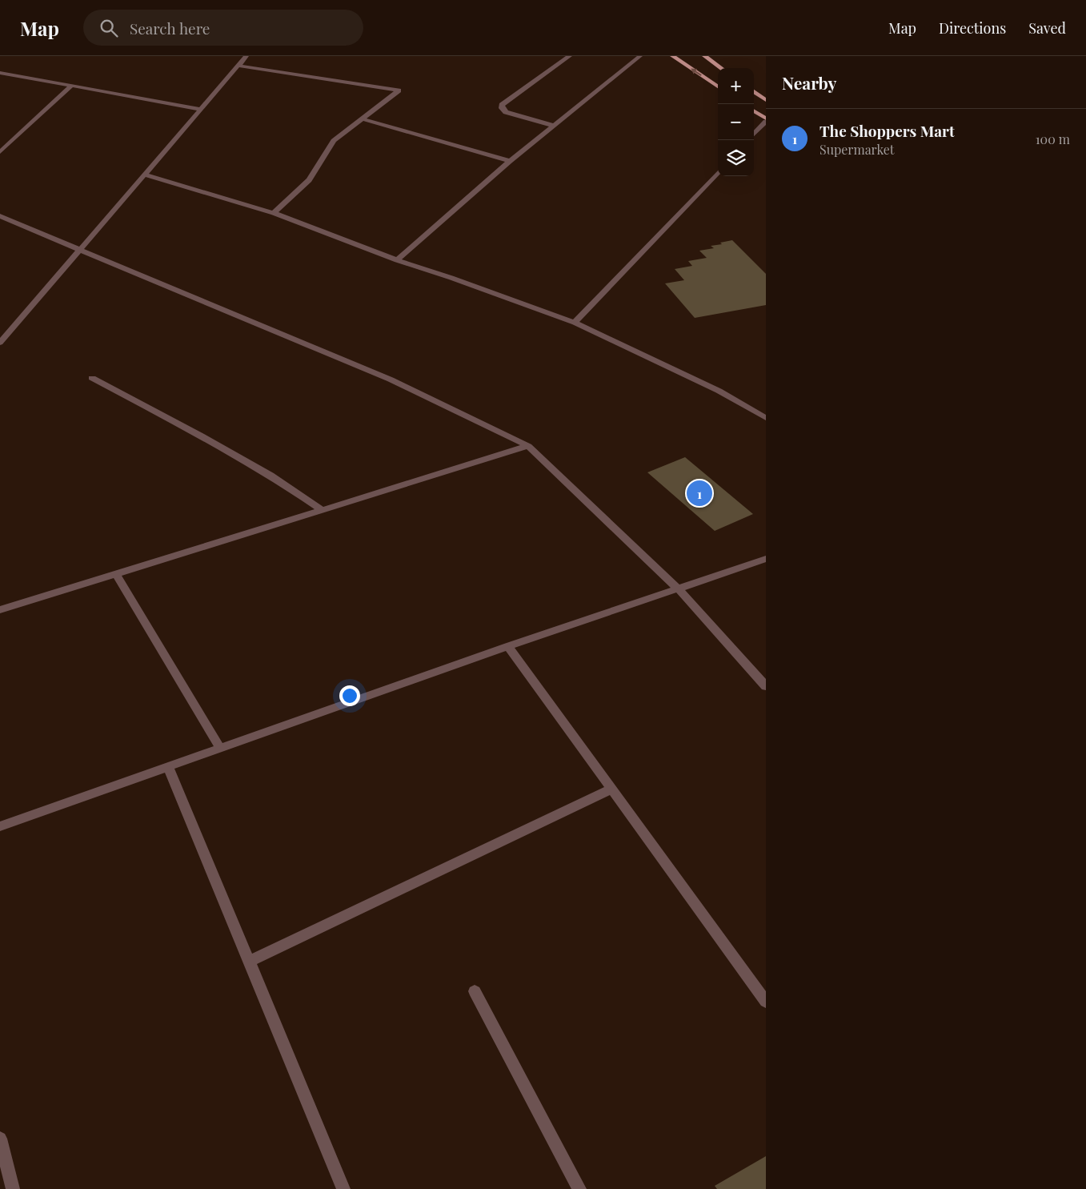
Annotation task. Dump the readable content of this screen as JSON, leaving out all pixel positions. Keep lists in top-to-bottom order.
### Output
{
  "page": {
    "header": "Map",
    "search": "Search here",
    "nav": ["Map", "Directions", "Saved"],
    "heading": "Nearby",
    "map_buttons": ["+", "−"],
    "list": [
      {
        "mark": "1",
        "name": "The Shoppers Mart",
        "note": "Supermarket",
        "value": "100 m"
      }
    ],
    "pins": "1"
  }
}
